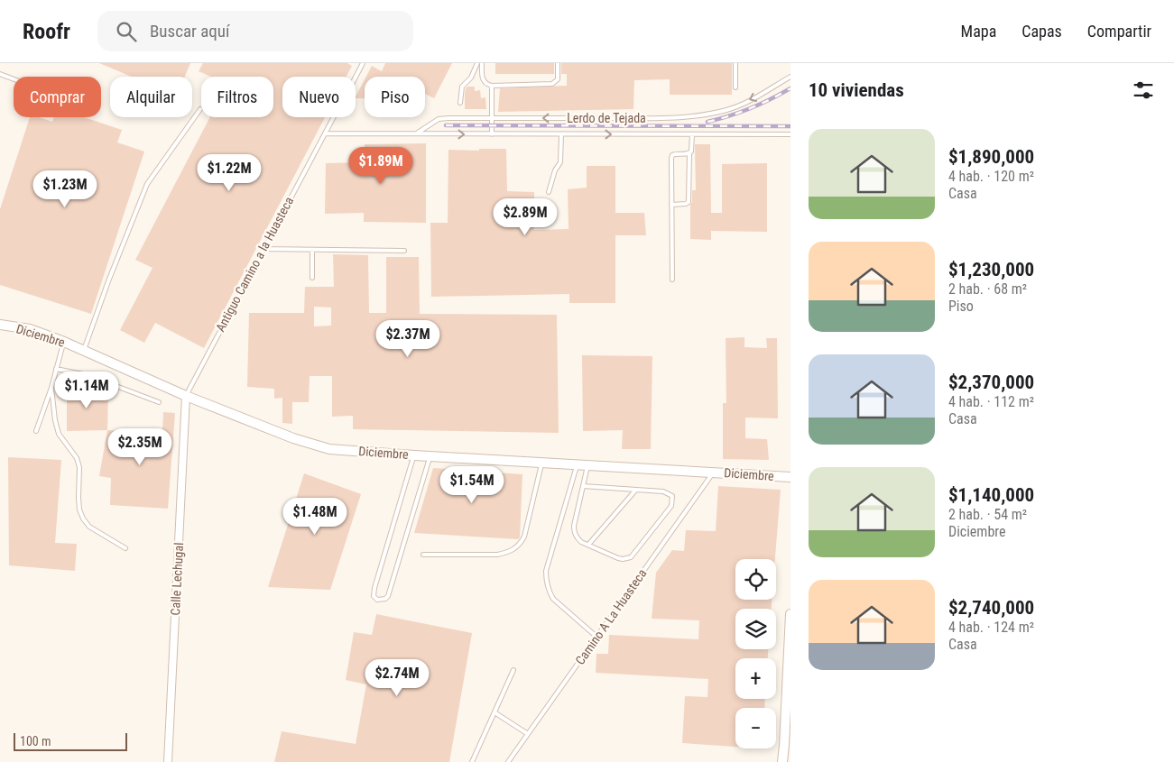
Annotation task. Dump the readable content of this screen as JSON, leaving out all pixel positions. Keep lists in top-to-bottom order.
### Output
{
  "streets": {
    "street": ["Diciembre", "Calle Lechugal"],
    "lane": ["Lerdo de Tejada", "Antiguo Camino a la Huasteca", "Camino A La Huasteca"]
  },
  "crossings": [
    ["Lerdo de Tejada", "Antiguo Camino a la Huasteca"],
    ["Antiguo Camino a la Huasteca", "Diciembre"],
    ["Antiguo Camino a la Huasteca", "Calle Lechugal"],
    ["Diciembre", "Calle Lechugal"],
    ["Diciembre", "Camino A La Huasteca"]
  ],
  "scale_bar": "100 m",
  "page": {
    "header": "Roofr",
    "search": "Buscar aquí",
    "nav": ["Mapa", "Capas", "Compartir"],
    "heading": "10 viviendas",
    "chip": [
      "Comprar",
      "Alquilar",
      "Filtros",
      "Nuevo",
      "Piso"
    ],
    "list": [
      {
        "name": "$1,890,000",
        "note": "4 hab. · 120 m² · Casa"
      },
      {
        "name": "$1,230,000",
        "note": "2 hab. · 68 m² · Piso"
      },
      {
        "name": "$2,370,000",
        "note": "4 hab. · 112 m² · Casa"
      },
      {
        "name": "$1,140,000",
        "note": "2 hab. · 54 m² · Diciembre"
      },
      {
        "name": "$2,740,000",
        "note": "4 hab. · 124 m² · Casa"
      }
    ],
    "price": [
      "$1.89M",
      "$1.22M",
      "$1.23M",
      "$2.89M",
      "$2.37M",
      "$1.14M",
      "$2.35M",
      "$1.54M",
      "$1.48M",
      "$2.74M"
    ],
    "map_buttons": ["+", "−"],
    "scale": "100 m"
  }
}
